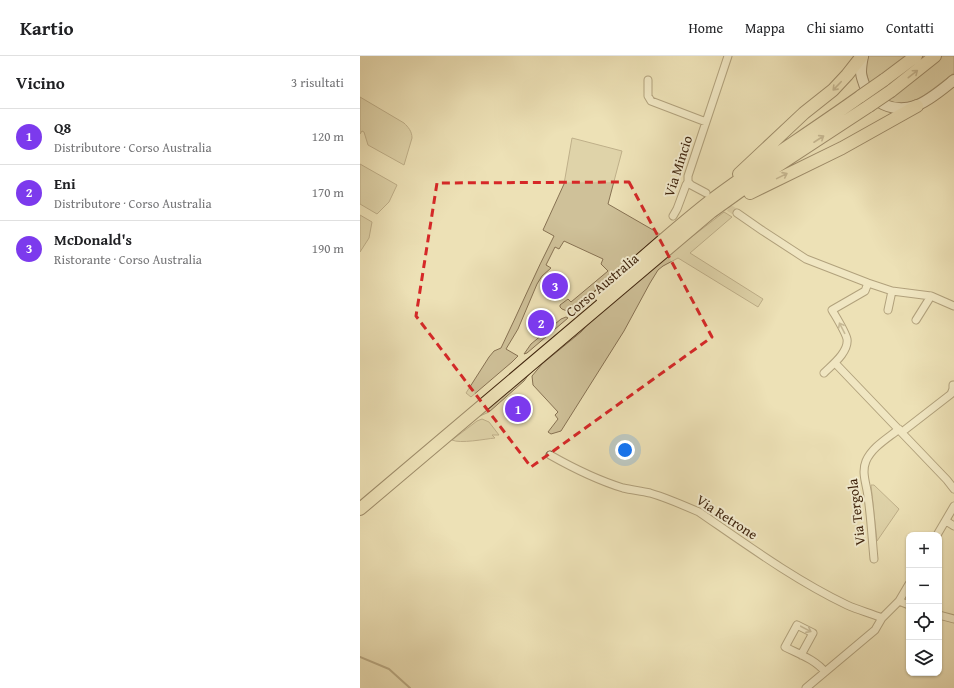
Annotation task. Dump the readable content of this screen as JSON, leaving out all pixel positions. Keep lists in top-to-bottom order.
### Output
{
  "streets": {
    "highway": ["Corso Australia"],
    "street": ["Via Mincio", "Via Tergola", "Via Retrone"]
  },
  "page": {
    "header": "Kartio",
    "nav": [
      "Home",
      "Mappa",
      "Chi siamo",
      "Contatti"
    ],
    "heading": ["Vicino", "3 risultati"],
    "list": [
      {
        "mark": "1",
        "name": "Q8",
        "note": "Distributore · Corso Australia",
        "value": "120 m"
      },
      {
        "mark": "2",
        "name": "Eni",
        "note": "Distributore · Corso Australia",
        "value": "170 m"
      },
      {
        "mark": "3",
        "name": "McDonald's",
        "note": "Ristorante · Corso Australia",
        "value": "190 m"
      }
    ],
    "pins": ["3", "2", "1"],
    "map_buttons": ["+", "−"]
  }
}
